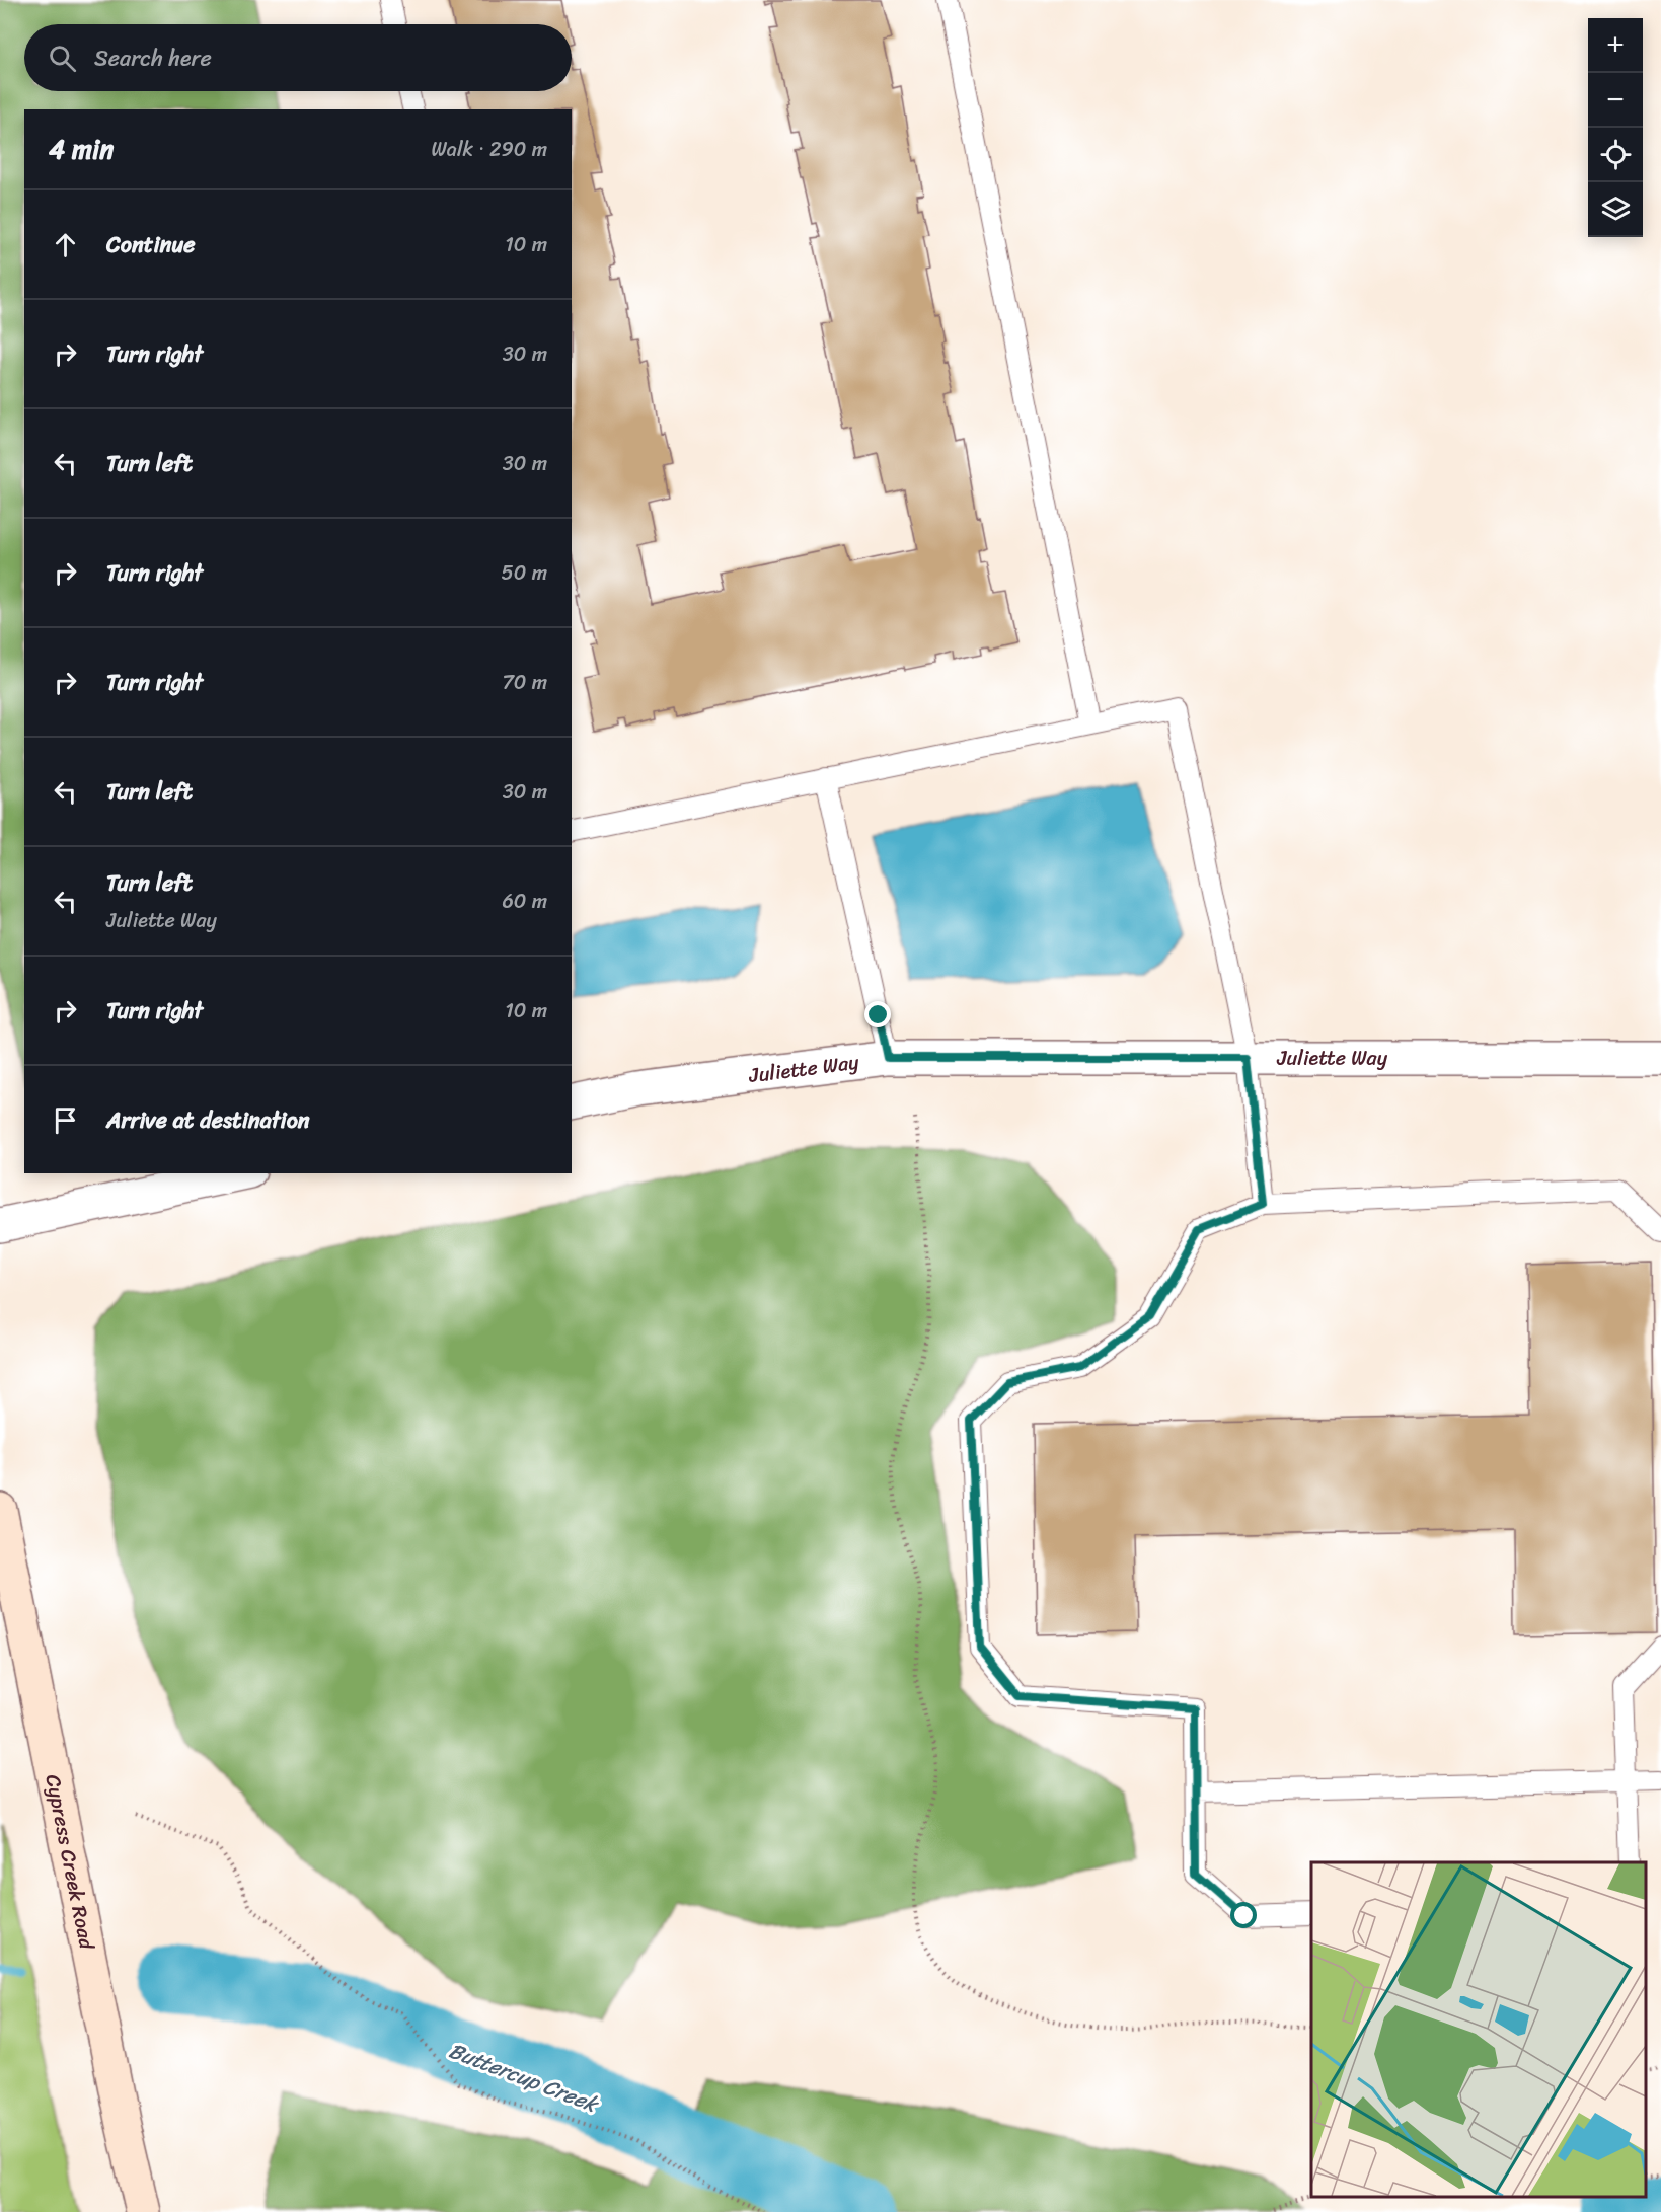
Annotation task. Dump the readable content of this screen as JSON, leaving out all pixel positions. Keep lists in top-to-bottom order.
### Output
{
  "streets": {
    "main road": ["Cypress Creek Road"],
    "street": ["Juliette Way"]
  },
  "water": ["Buttercup Creek"],
  "page": {
    "map_buttons": ["+", "−"],
    "search": "Search here",
    "heading": ["4 min", "Walk · 290 m"],
    "list": [
      ["Continue", "10 m"],
      ["Turn right", "30 m"],
      ["Turn left", "30 m"],
      ["Turn right", "50 m"],
      ["Turn right", "70 m"],
      ["Turn left", "30 m"],
      ["Turn left", "Juliette Way", "60 m"],
      ["Turn right", "10 m"],
      "Arrive at destination"
    ]
  }
}
